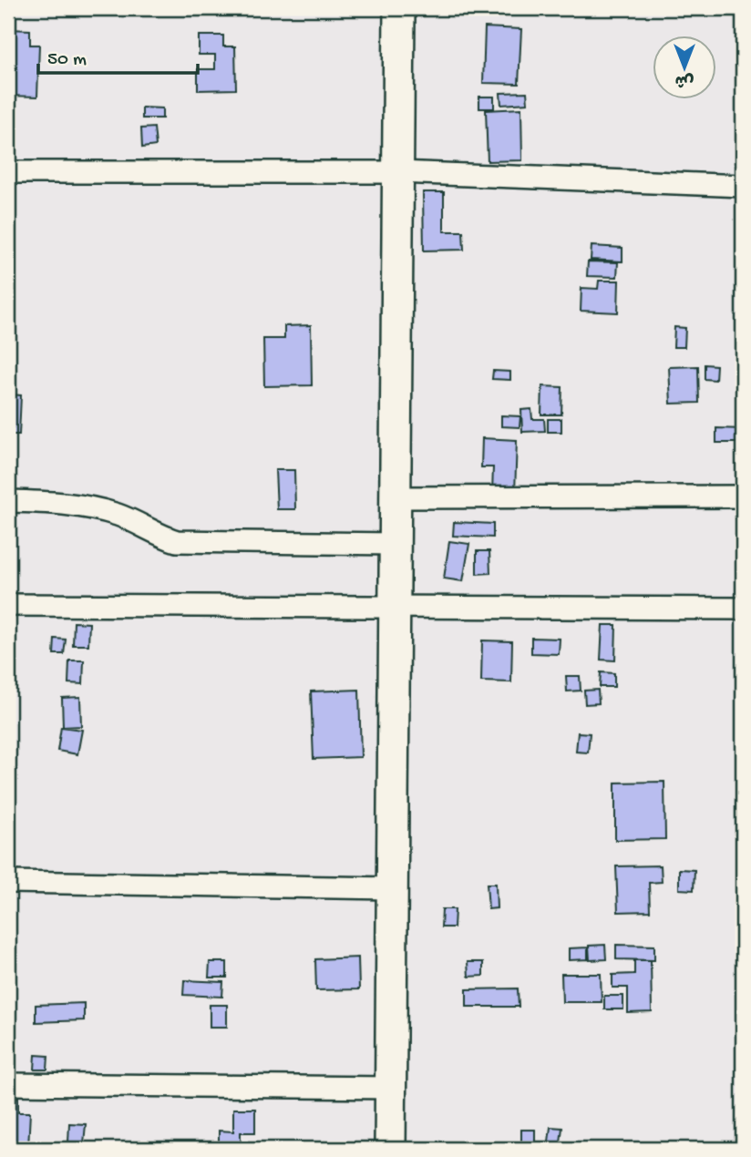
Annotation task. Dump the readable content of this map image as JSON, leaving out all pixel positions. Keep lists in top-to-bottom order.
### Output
{
  "scale_bar": "50 m",
  "north": "bottom"
}
